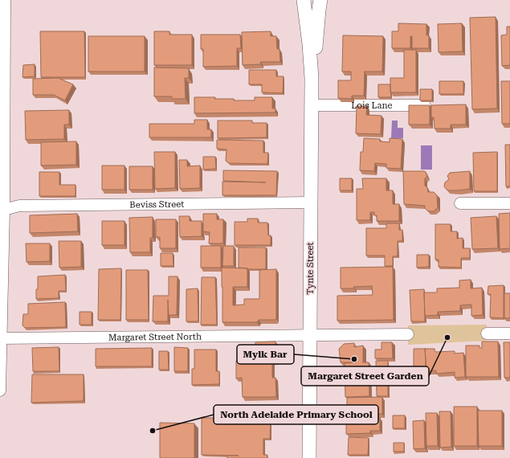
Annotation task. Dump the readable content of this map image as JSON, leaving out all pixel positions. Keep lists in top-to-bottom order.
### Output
{
  "streets": {
    "street": [
      "Lois Lane",
      "Beviss Street",
      "Tynte Street",
      "Margaret Street North"
    ]
  },
  "crossings": [
    ["Lois Lane", "Tynte Street"],
    ["Beviss Street", "Tynte Street"],
    ["Tynte Street", "Margaret Street North"]
  ],
  "places": ["Margaret Street Garden", "Mylk Bar", "North Adelaide Primary School"]
}
